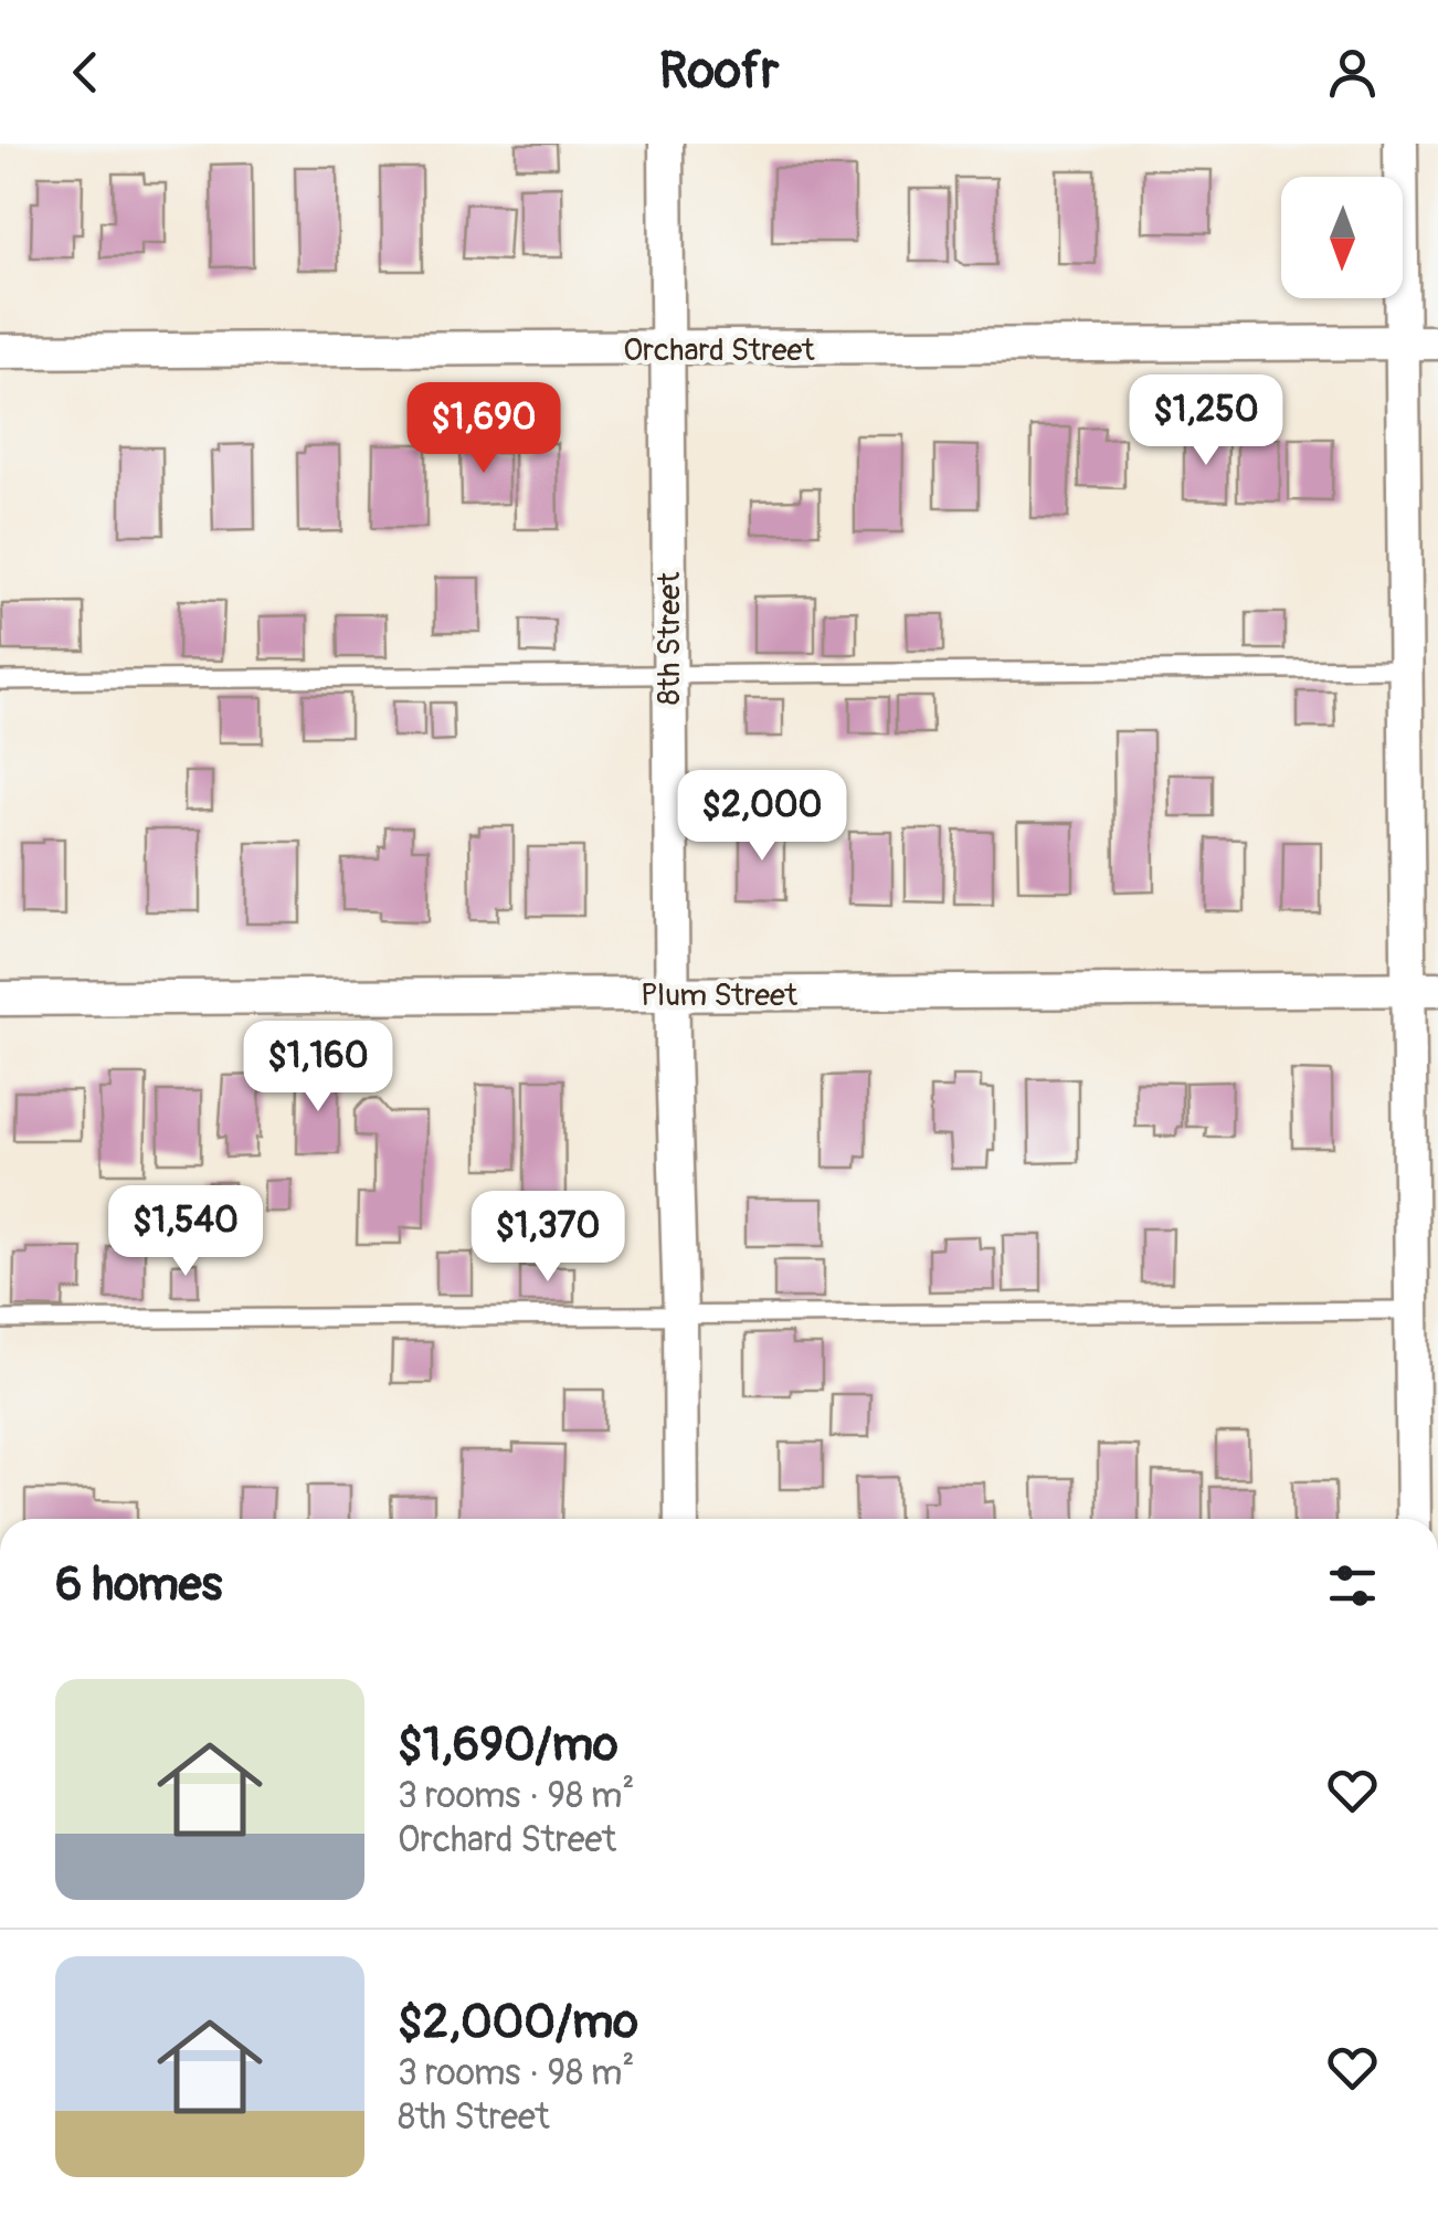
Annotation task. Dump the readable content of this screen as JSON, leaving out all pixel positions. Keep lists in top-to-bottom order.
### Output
{
  "streets": {
    "street": ["Orchard Street", "8th Street", "Plum Street"]
  },
  "crossings": [
    ["Orchard Street", "8th Street"],
    ["8th Street", "Plum Street"]
  ],
  "north": "bottom",
  "page": {
    "header": "Roofr",
    "price": [
      "$1,250",
      "$1,690",
      "$2,000",
      "$1,160",
      "$1,540",
      "$1,370"
    ],
    "heading": "6 homes",
    "list": [
      {
        "name": "$1,690/mo",
        "note": "3 rooms · 98 m² · Orchard Street"
      },
      {
        "name": "$2,000/mo",
        "note": "3 rooms · 98 m² · 8th Street"
      }
    ]
  }
}
